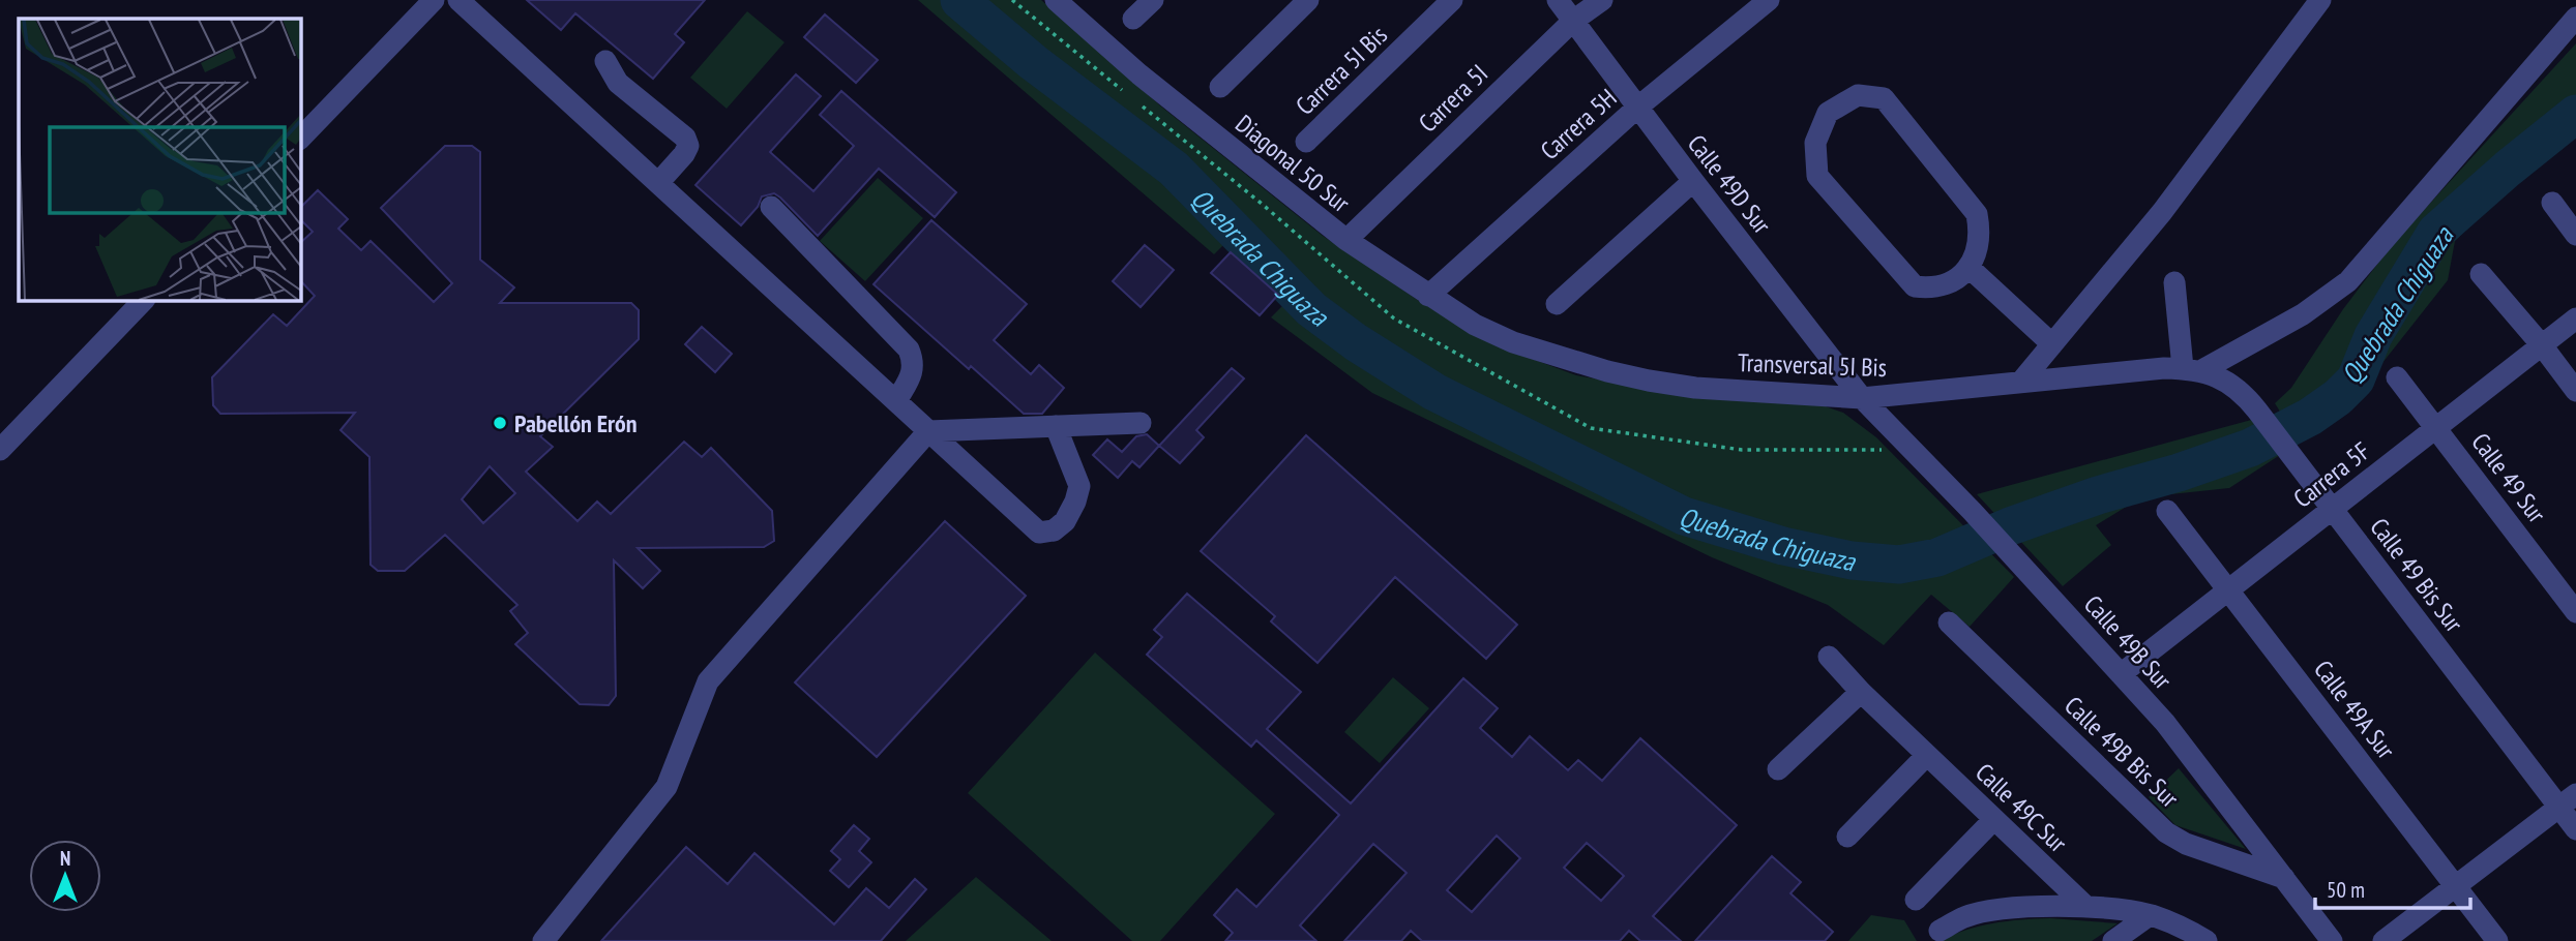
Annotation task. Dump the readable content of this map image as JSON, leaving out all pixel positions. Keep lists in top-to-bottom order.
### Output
{
  "streets": {
    "street": [
      "Carrera 5I Bis",
      "Carrera 5I",
      "Carrera 5H",
      "Diagonal 50 Sur",
      "Calle 49D Sur",
      "Transversal 5I Bis",
      "Carrera 5F",
      "Calle 49 Sur",
      "Calle 49 Bis Sur",
      "Calle 49B Sur",
      "Calle 49A Sur",
      "Calle 49B Bis Sur",
      "Calle 49C Sur"
    ]
  },
  "crossings": [
    ["Carrera 5I", "Diagonal 50 Sur"],
    ["Carrera 5I", "Calle 49D Sur"],
    ["Carrera 5H", "Diagonal 50 Sur"],
    ["Carrera 5H", "Calle 49D Sur"],
    ["Diagonal 50 Sur", "Transversal 5I Bis"],
    ["Calle 49D Sur", "Transversal 5I Bis"],
    ["Calle 49D Sur", "Calle 49B Sur"],
    ["Transversal 5I Bis", "Calle 49 Bis Sur"],
    ["Transversal 5I Bis", "Calle 49B Sur"],
    ["Carrera 5F", "Calle 49 Sur"],
    ["Carrera 5F", "Calle 49 Bis Sur"],
    ["Carrera 5F", "Calle 49B Sur"],
    ["Carrera 5F", "Calle 49A Sur"],
    ["Calle 49B Sur", "Calle 49B Bis Sur"]
  ],
  "water": ["Quebrada Chiguaza"],
  "places": ["Pabellón Erón"],
  "scale_bar": "50 m",
  "north": "top"
}
